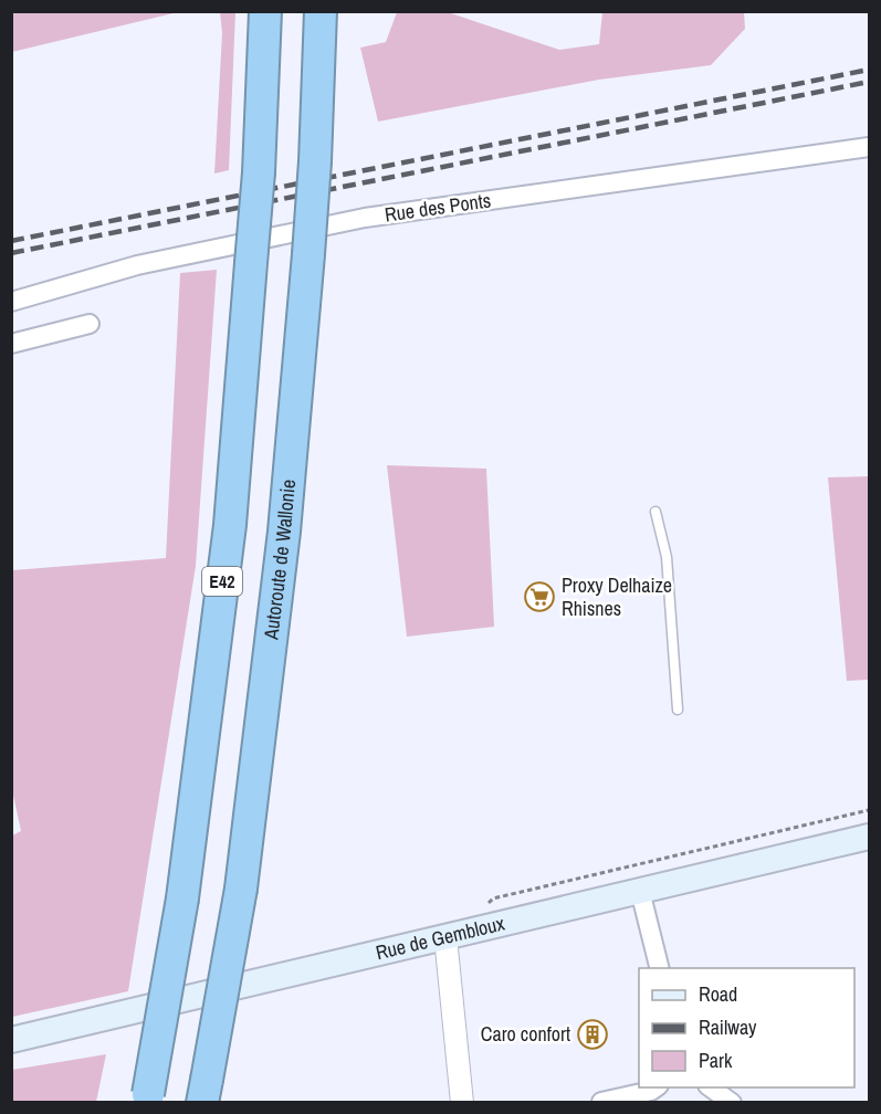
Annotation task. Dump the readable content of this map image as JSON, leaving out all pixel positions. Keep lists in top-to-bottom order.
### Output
{
  "streets": {
    "highway": ["Autoroute de Wallonie", "E42"],
    "main road": ["Rue de Gembloux"],
    "street": ["Rue des Ponts"]
  },
  "places": {
    "supermarket": ["Proxy Delhaize Rhisnes"],
    "building": ["Caro confort"]
  },
  "legend": ["Road", "Railway", "Park"]
}
